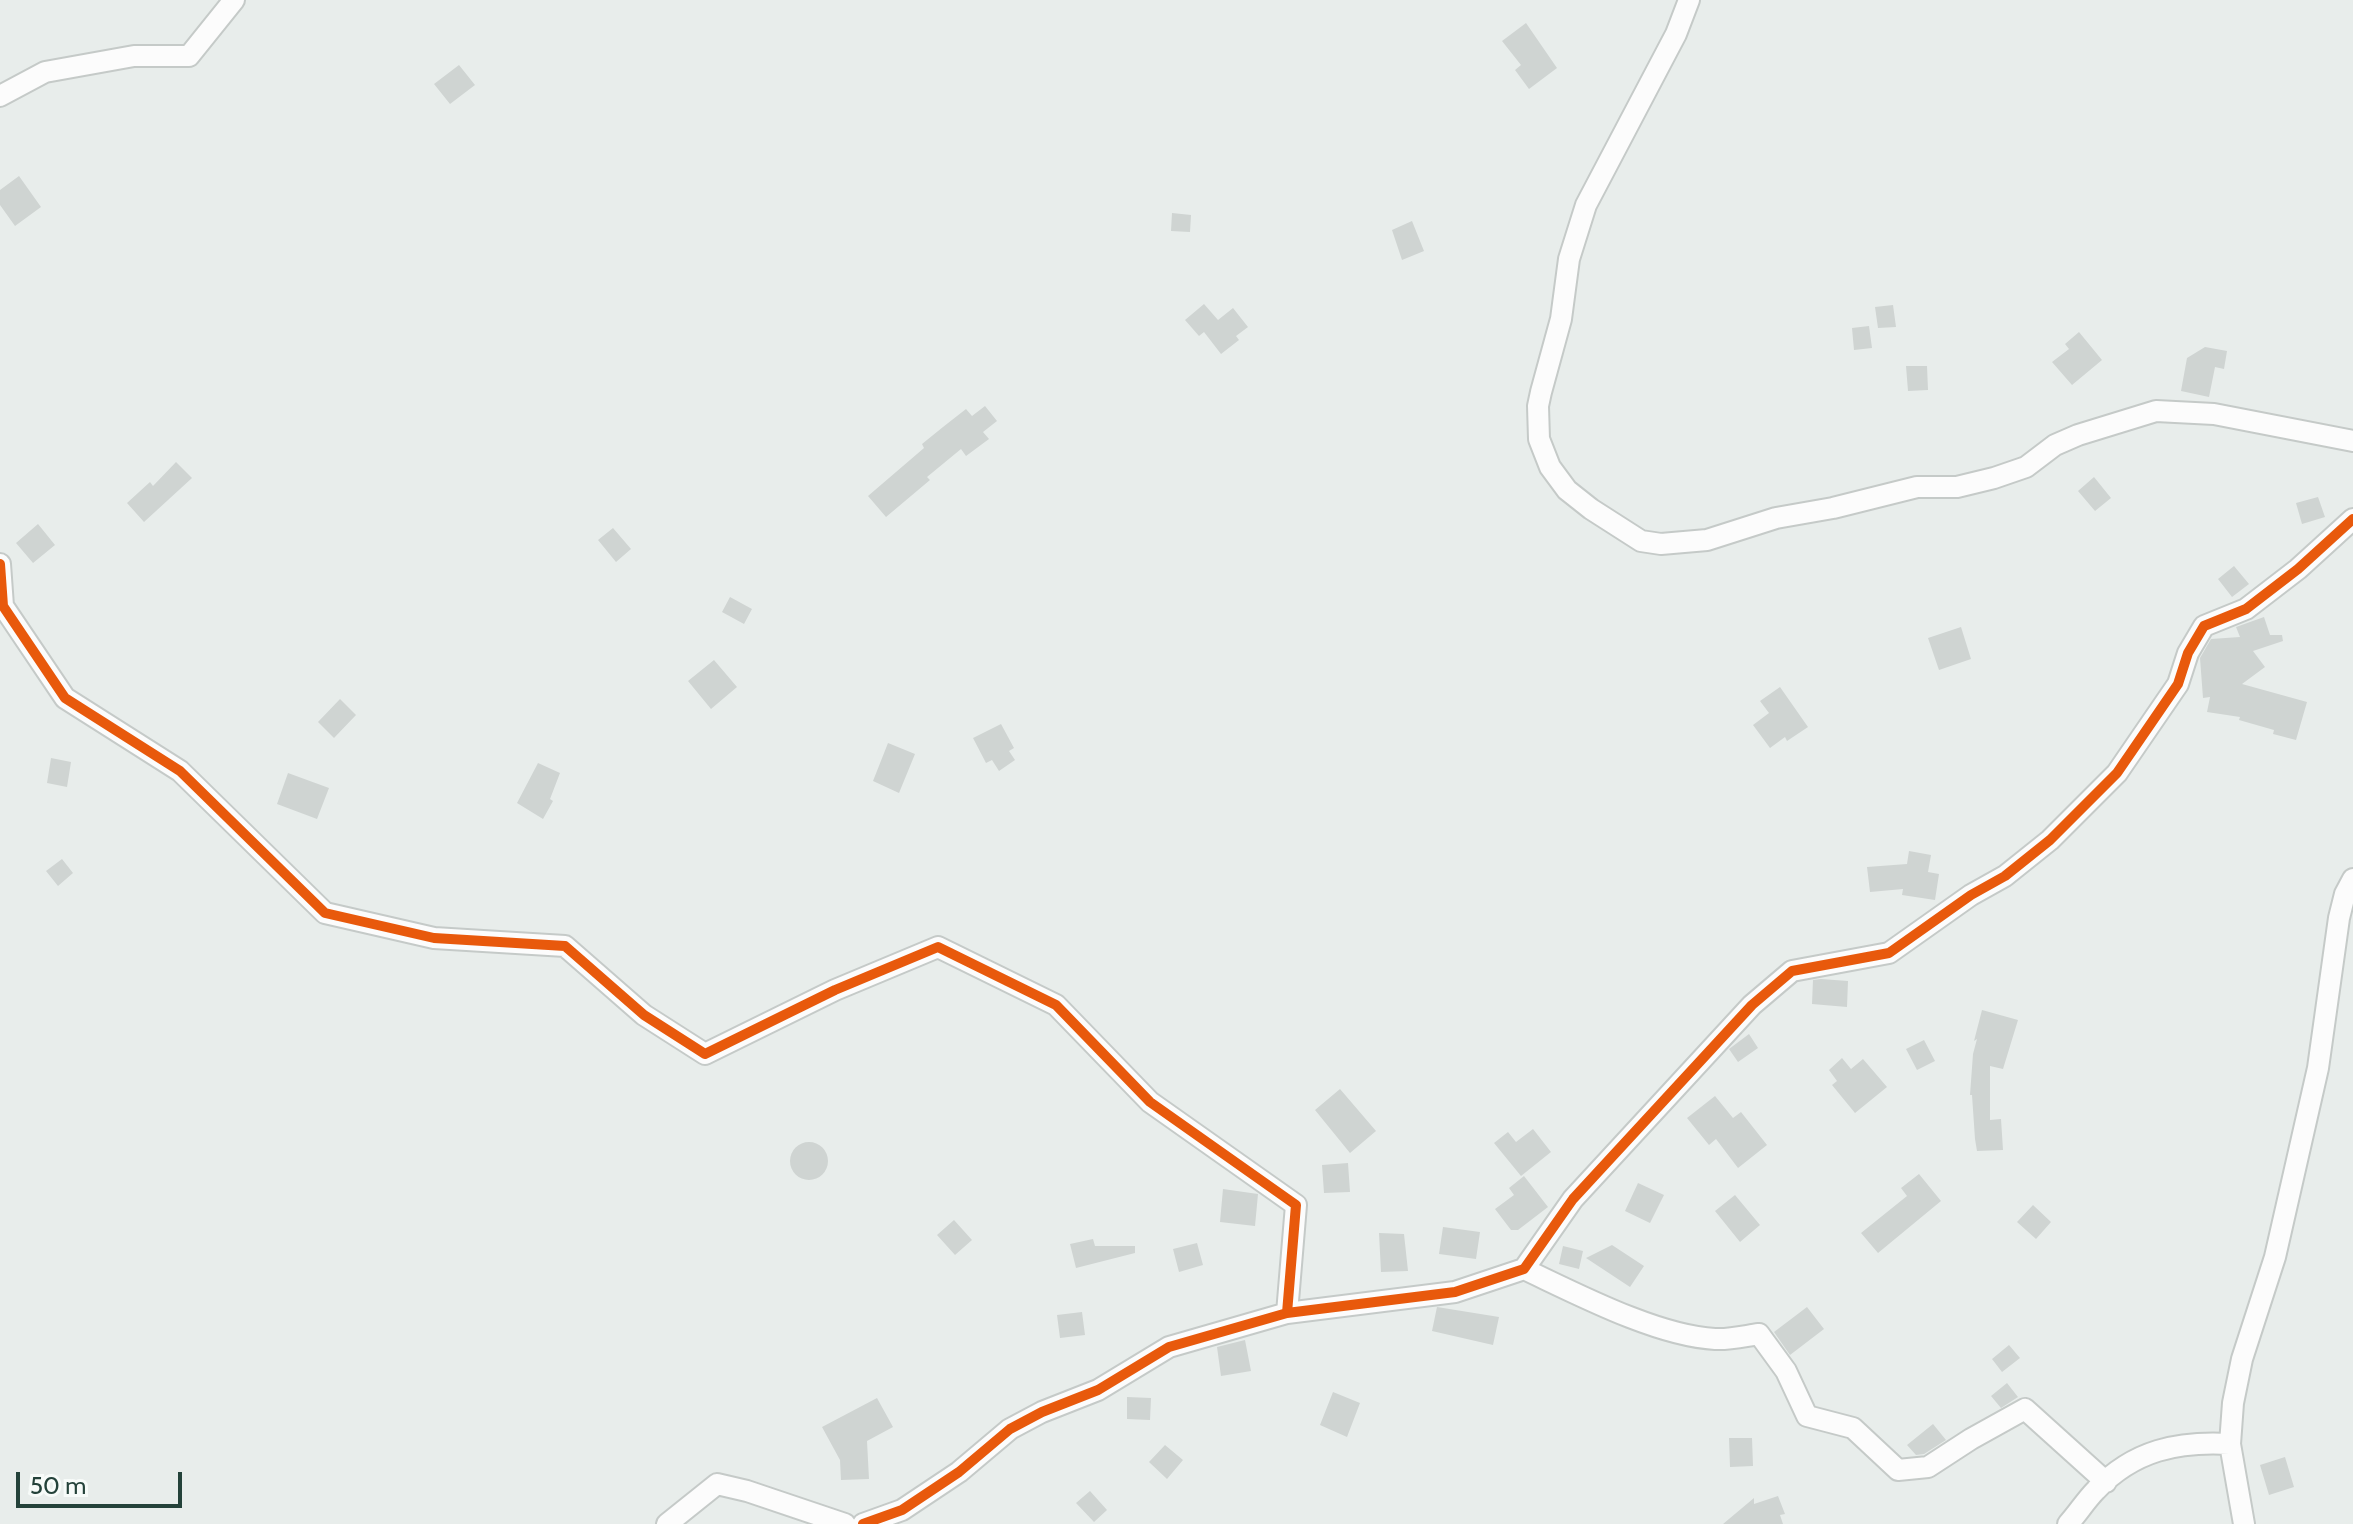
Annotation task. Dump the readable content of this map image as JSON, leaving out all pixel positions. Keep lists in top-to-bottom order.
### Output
{
  "scale_bar": "50 m"
}
